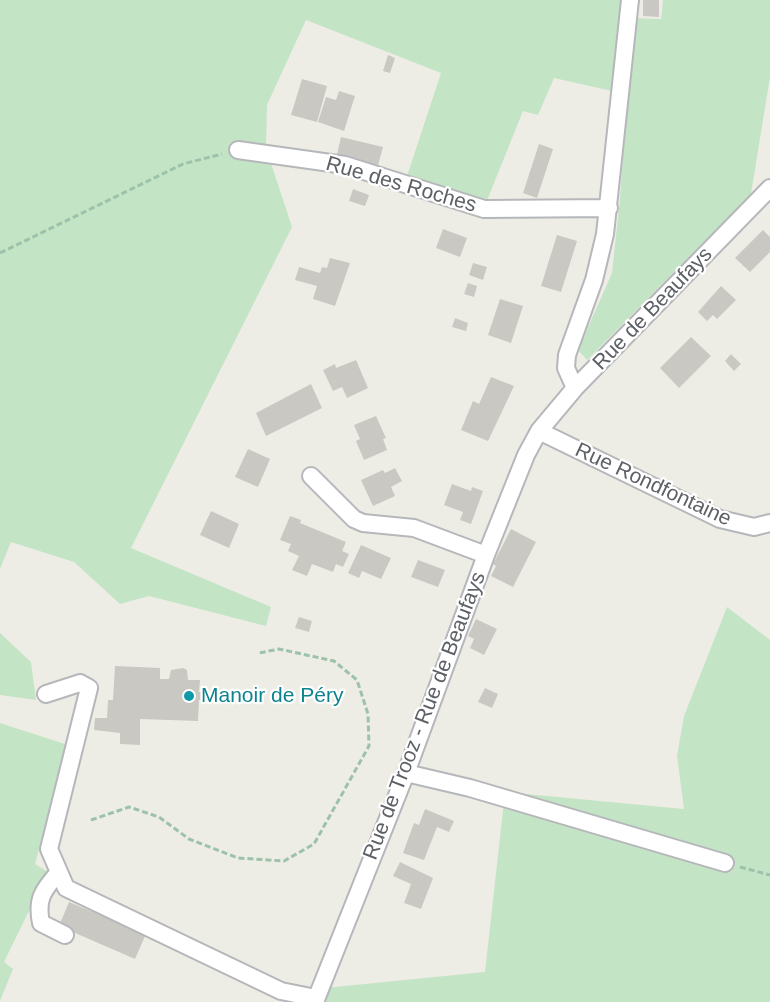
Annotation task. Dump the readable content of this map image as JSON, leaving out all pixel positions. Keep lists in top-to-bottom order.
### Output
{
  "streets": {
    "street": [
      "Rue des Roches",
      "Rue de Beaufays",
      "Rue Rondfontaine",
      "Rue de Trooz - Rue de Beaufays"
    ]
  },
  "crossings": [
    ["Rue de Beaufays", "Rue Rondfontaine"],
    ["Rue de Beaufays", "Rue de Trooz - Rue de Beaufays"],
    ["Rue Rondfontaine", "Rue de Trooz - Rue de Beaufays"]
  ],
  "places": ["Manoir de Péry"]
}
